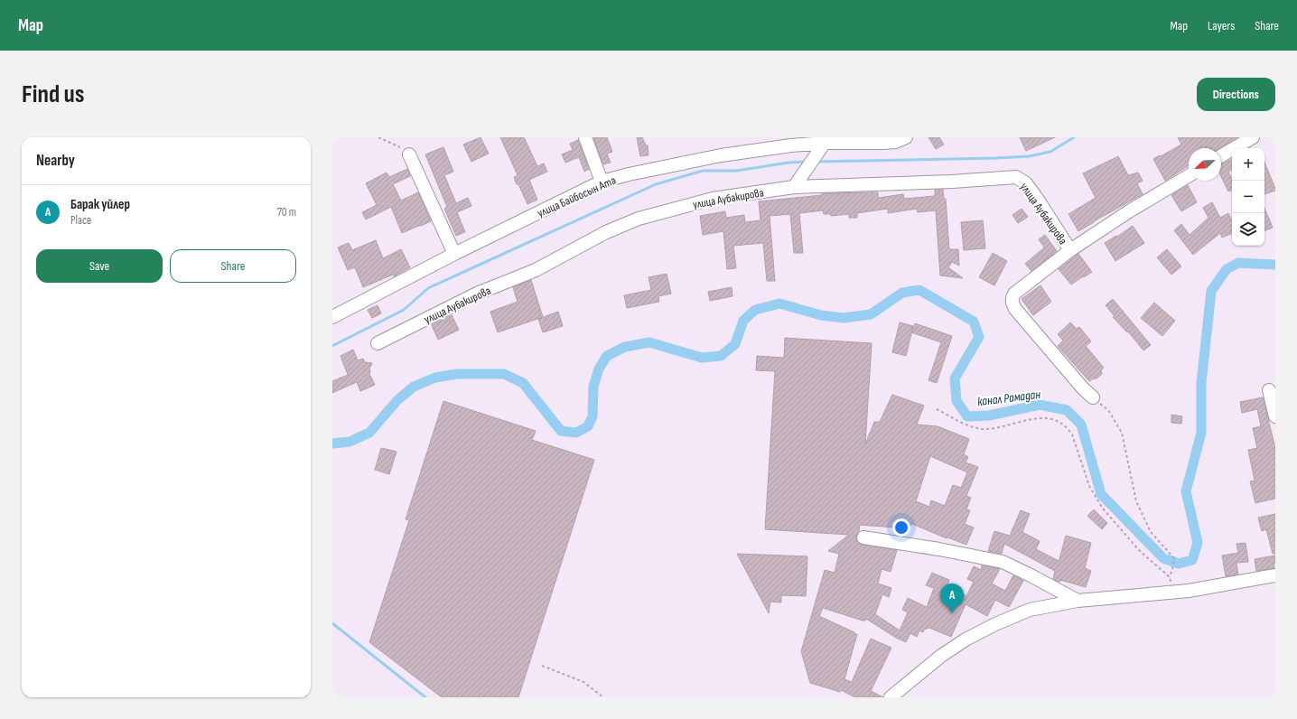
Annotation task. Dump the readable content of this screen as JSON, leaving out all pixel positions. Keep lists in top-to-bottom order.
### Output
{
  "streets": {
    "street": ["улица Байбосын Ата", "улица Аубакирова"]
  },
  "water": ["канал Рамадан"],
  "north": "bottom left",
  "page": {
    "header": "Map",
    "nav": ["Map", "Layers", "Share"],
    "buttons": [
      "Directions",
      ["Save", "Share"]
    ],
    "title": "Find us",
    "heading": "Nearby",
    "map_buttons": ["+", "−"],
    "list": [
      {
        "mark": "A",
        "name": "Барак уйлер",
        "note": "Place",
        "value": "70 m"
      }
    ],
    "pins": "A"
  }
}
